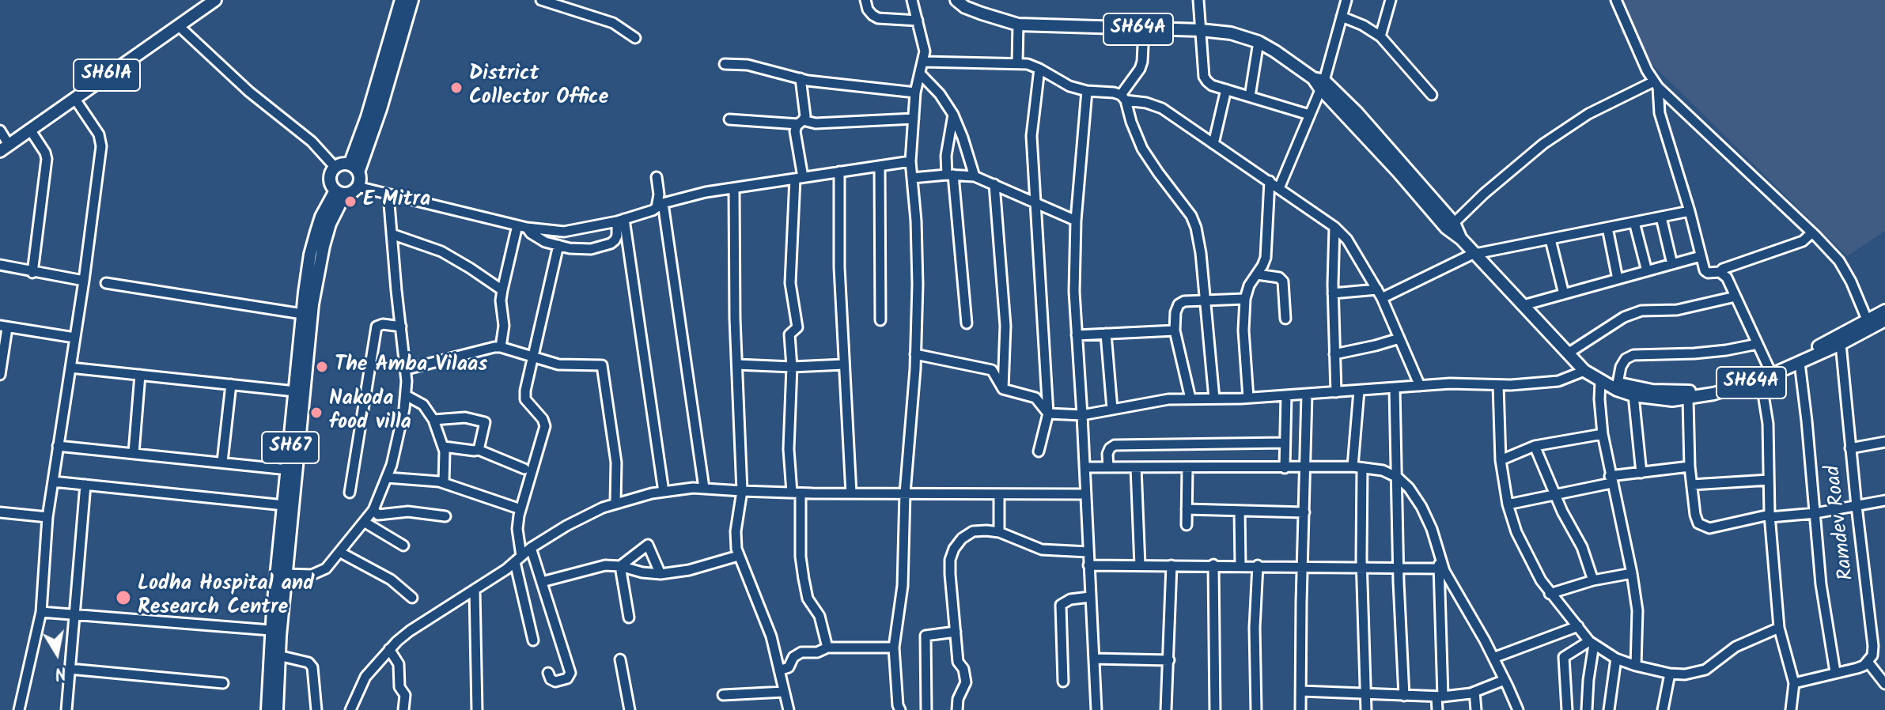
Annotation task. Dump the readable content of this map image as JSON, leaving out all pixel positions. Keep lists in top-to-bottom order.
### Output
{
  "streets": {
    "main road": ["SH64A", "SH61A", "SH67"],
    "street": ["Ramdev Road"]
  },
  "crossings": [
    ["SH64A", "Ramdev Road"]
  ],
  "places": [
    "District Collector Office",
    "E Mitra",
    "The Amba Vilaas",
    "Nakoda food villa",
    "Lodha Hospital and Research Centre"
  ],
  "north": "bottom"
}
